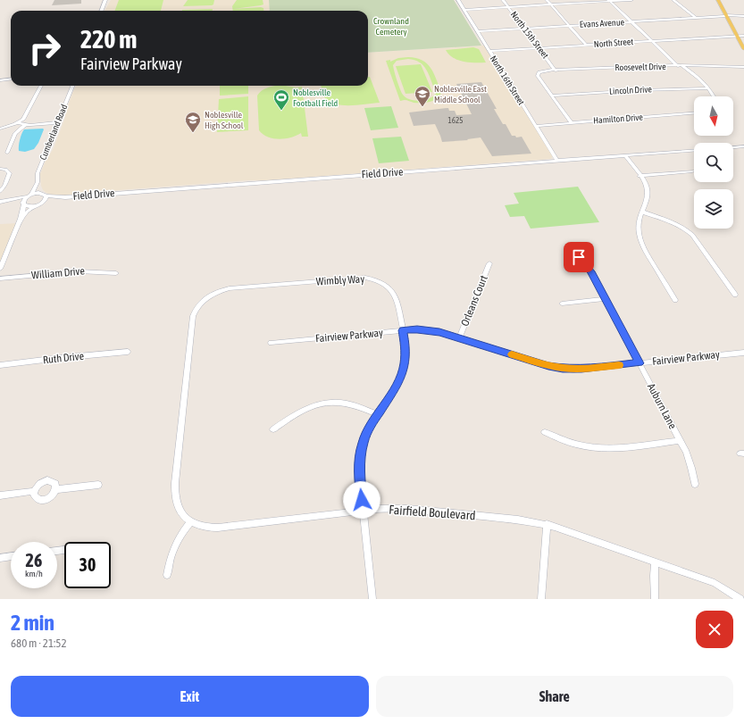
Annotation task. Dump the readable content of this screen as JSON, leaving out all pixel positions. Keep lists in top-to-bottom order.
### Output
{
  "streets": {
    "street": [
      "Evans Avenue",
      "North 15th Street",
      "North Street",
      "Roosevelt Drive",
      "North 16th Street",
      "Lincoln Drive",
      "Hamilton Drive",
      "Cumberland Road",
      "Field Drive",
      "William Drive",
      "Wimbly Way",
      "Orleans Court",
      "Fairview Parkway",
      "Ruth Drive",
      "Auburn Lane",
      "Fairfield Boulevard"
    ]
  },
  "crossings": [
    ["Evans Avenue", "North 15th Street"],
    ["Evans Avenue", "North 16th Street"],
    ["North 15th Street", "North Street"],
    ["North 15th Street", "Roosevelt Drive"],
    ["North 15th Street", "Lincoln Drive"],
    ["North 15th Street", "Hamilton Drive"],
    ["North Street", "North 16th Street"],
    ["North 16th Street", "Hamilton Drive"],
    ["North 16th Street", "Field Drive"],
    ["Wimbly Way", "Fairview Parkway"],
    ["Wimbly Way", "Fairfield Boulevard"],
    ["Orleans Court", "Fairview Parkway"],
    ["Fairview Parkway", "Auburn Lane"]
  ],
  "parks": ["Crownland Cemetery"],
  "places": {
    "school or university": ["Noblesville East Middle School", "Noblesville High School"],
    "sports": ["Noblesville Football Field"]
  },
  "house_numbers": ["1625"],
  "north": "bottom",
  "page": {
    "turn": ["220 m", "Fairview Parkway"],
    "speed": "26 km/h",
    "limit": "30",
    "heading": ["2 min", "680 m · 21:52"],
    "buttons": ["Exit", "Share"]
  }
}
